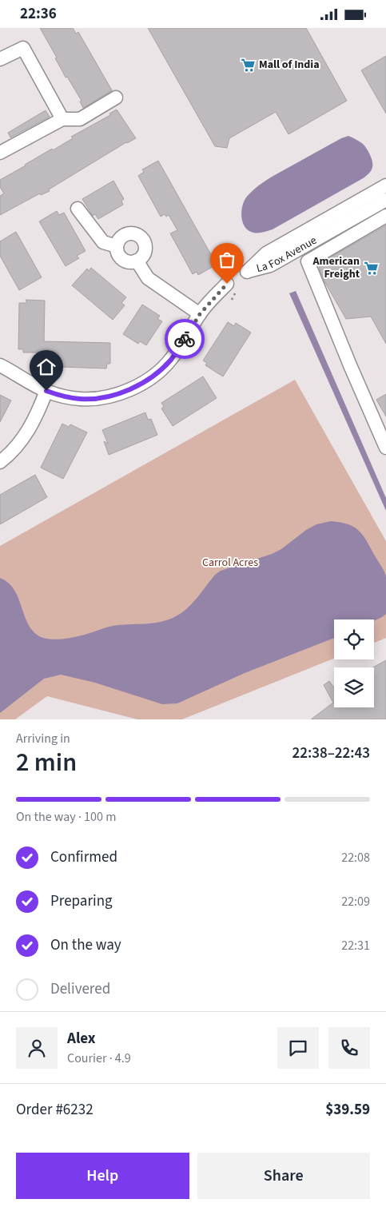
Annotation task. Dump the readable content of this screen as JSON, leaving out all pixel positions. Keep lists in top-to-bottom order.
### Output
{
  "streets": {
    "street": ["La Fox Avenue"]
  },
  "parks": ["Carrol Acres"],
  "places": {
    "supermarket": ["Mall of India", "American Freight"]
  },
  "page": {
    "status": "22:36",
    "heading": ["2 min", "Arriving in", "22:38–22:43"],
    "panel": [
      "Alex",
      "Courier · 4.9",
      "Order #6232",
      "$39.59"
    ],
    "bar": "On the way · 100 m",
    "list": [
      ["Confirmed", "22:08"],
      ["Preparing", "22:09"],
      ["On the way", "22:31"],
      "Delivered"
    ],
    "buttons": ["Help", "Share"]
  }
}
